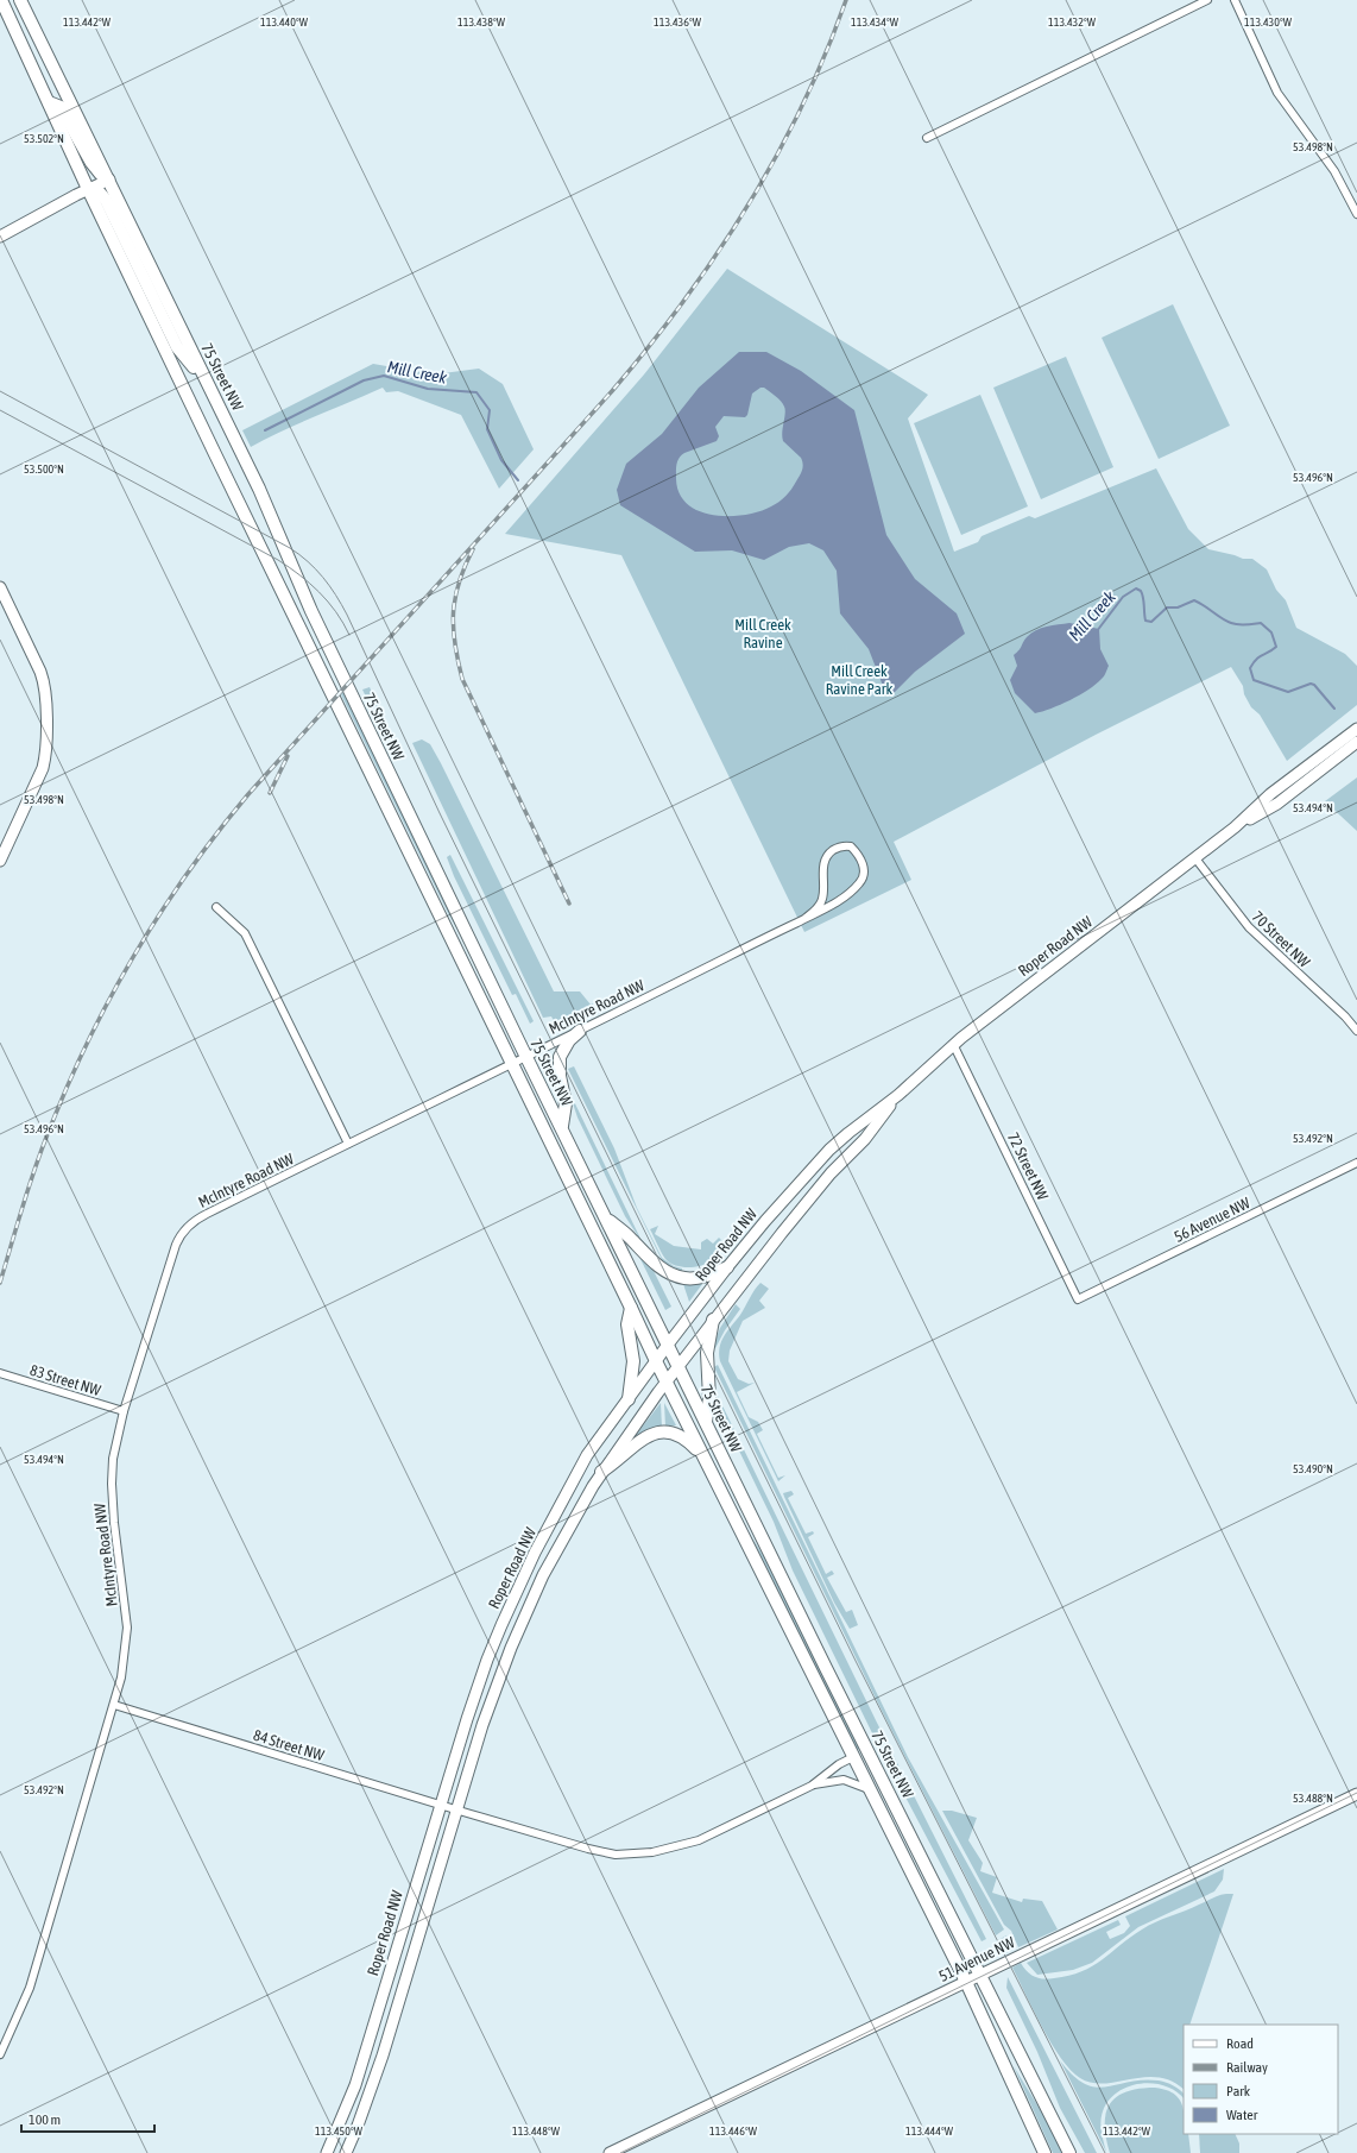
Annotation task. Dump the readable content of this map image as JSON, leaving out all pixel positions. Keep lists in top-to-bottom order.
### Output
{
  "streets": {
    "main road": ["75 Street NW", "Roper Road NW", "51 Avenue NW"],
    "street": [
      "70 Street NW",
      "McIntyre Road NW",
      "72 Street NW",
      "56 Avenue NW",
      "83 Street NW",
      "84 Street NW"
    ]
  },
  "crossings": [
    ["75 Street NW", "Roper Road NW"],
    ["75 Street NW", "McIntyre Road NW"],
    ["75 Street NW", "51 Avenue NW"],
    ["70 Street NW", "Roper Road NW"],
    ["Roper Road NW", "72 Street NW"],
    ["Roper Road NW", "84 Street NW"],
    ["McIntyre Road NW", "83 Street NW"],
    ["McIntyre Road NW", "84 Street NW"],
    ["72 Street NW", "56 Avenue NW"]
  ],
  "water": ["Mill Creek"],
  "parks": ["Mill Creek Ravine", "Mill Creek Ravine Park"],
  "legend": [
    "Road",
    "Railway",
    "Park",
    "Water"
  ],
  "scale_bar": "100 m",
  "coordinates": [
    "113.436°W",
    "113.434°W",
    "113.432°W",
    "113.430°W",
    "113.442°W",
    "113.440°W",
    "113.438°W",
    "53.502°N",
    "53.498°N",
    "53.500°N",
    "53.496°N",
    "53.494°N",
    "53.492°N",
    "53.490°N",
    "53.488°N",
    "113.450°W",
    "113.448°W",
    "113.446°W",
    "113.444°W"
  ]
}
